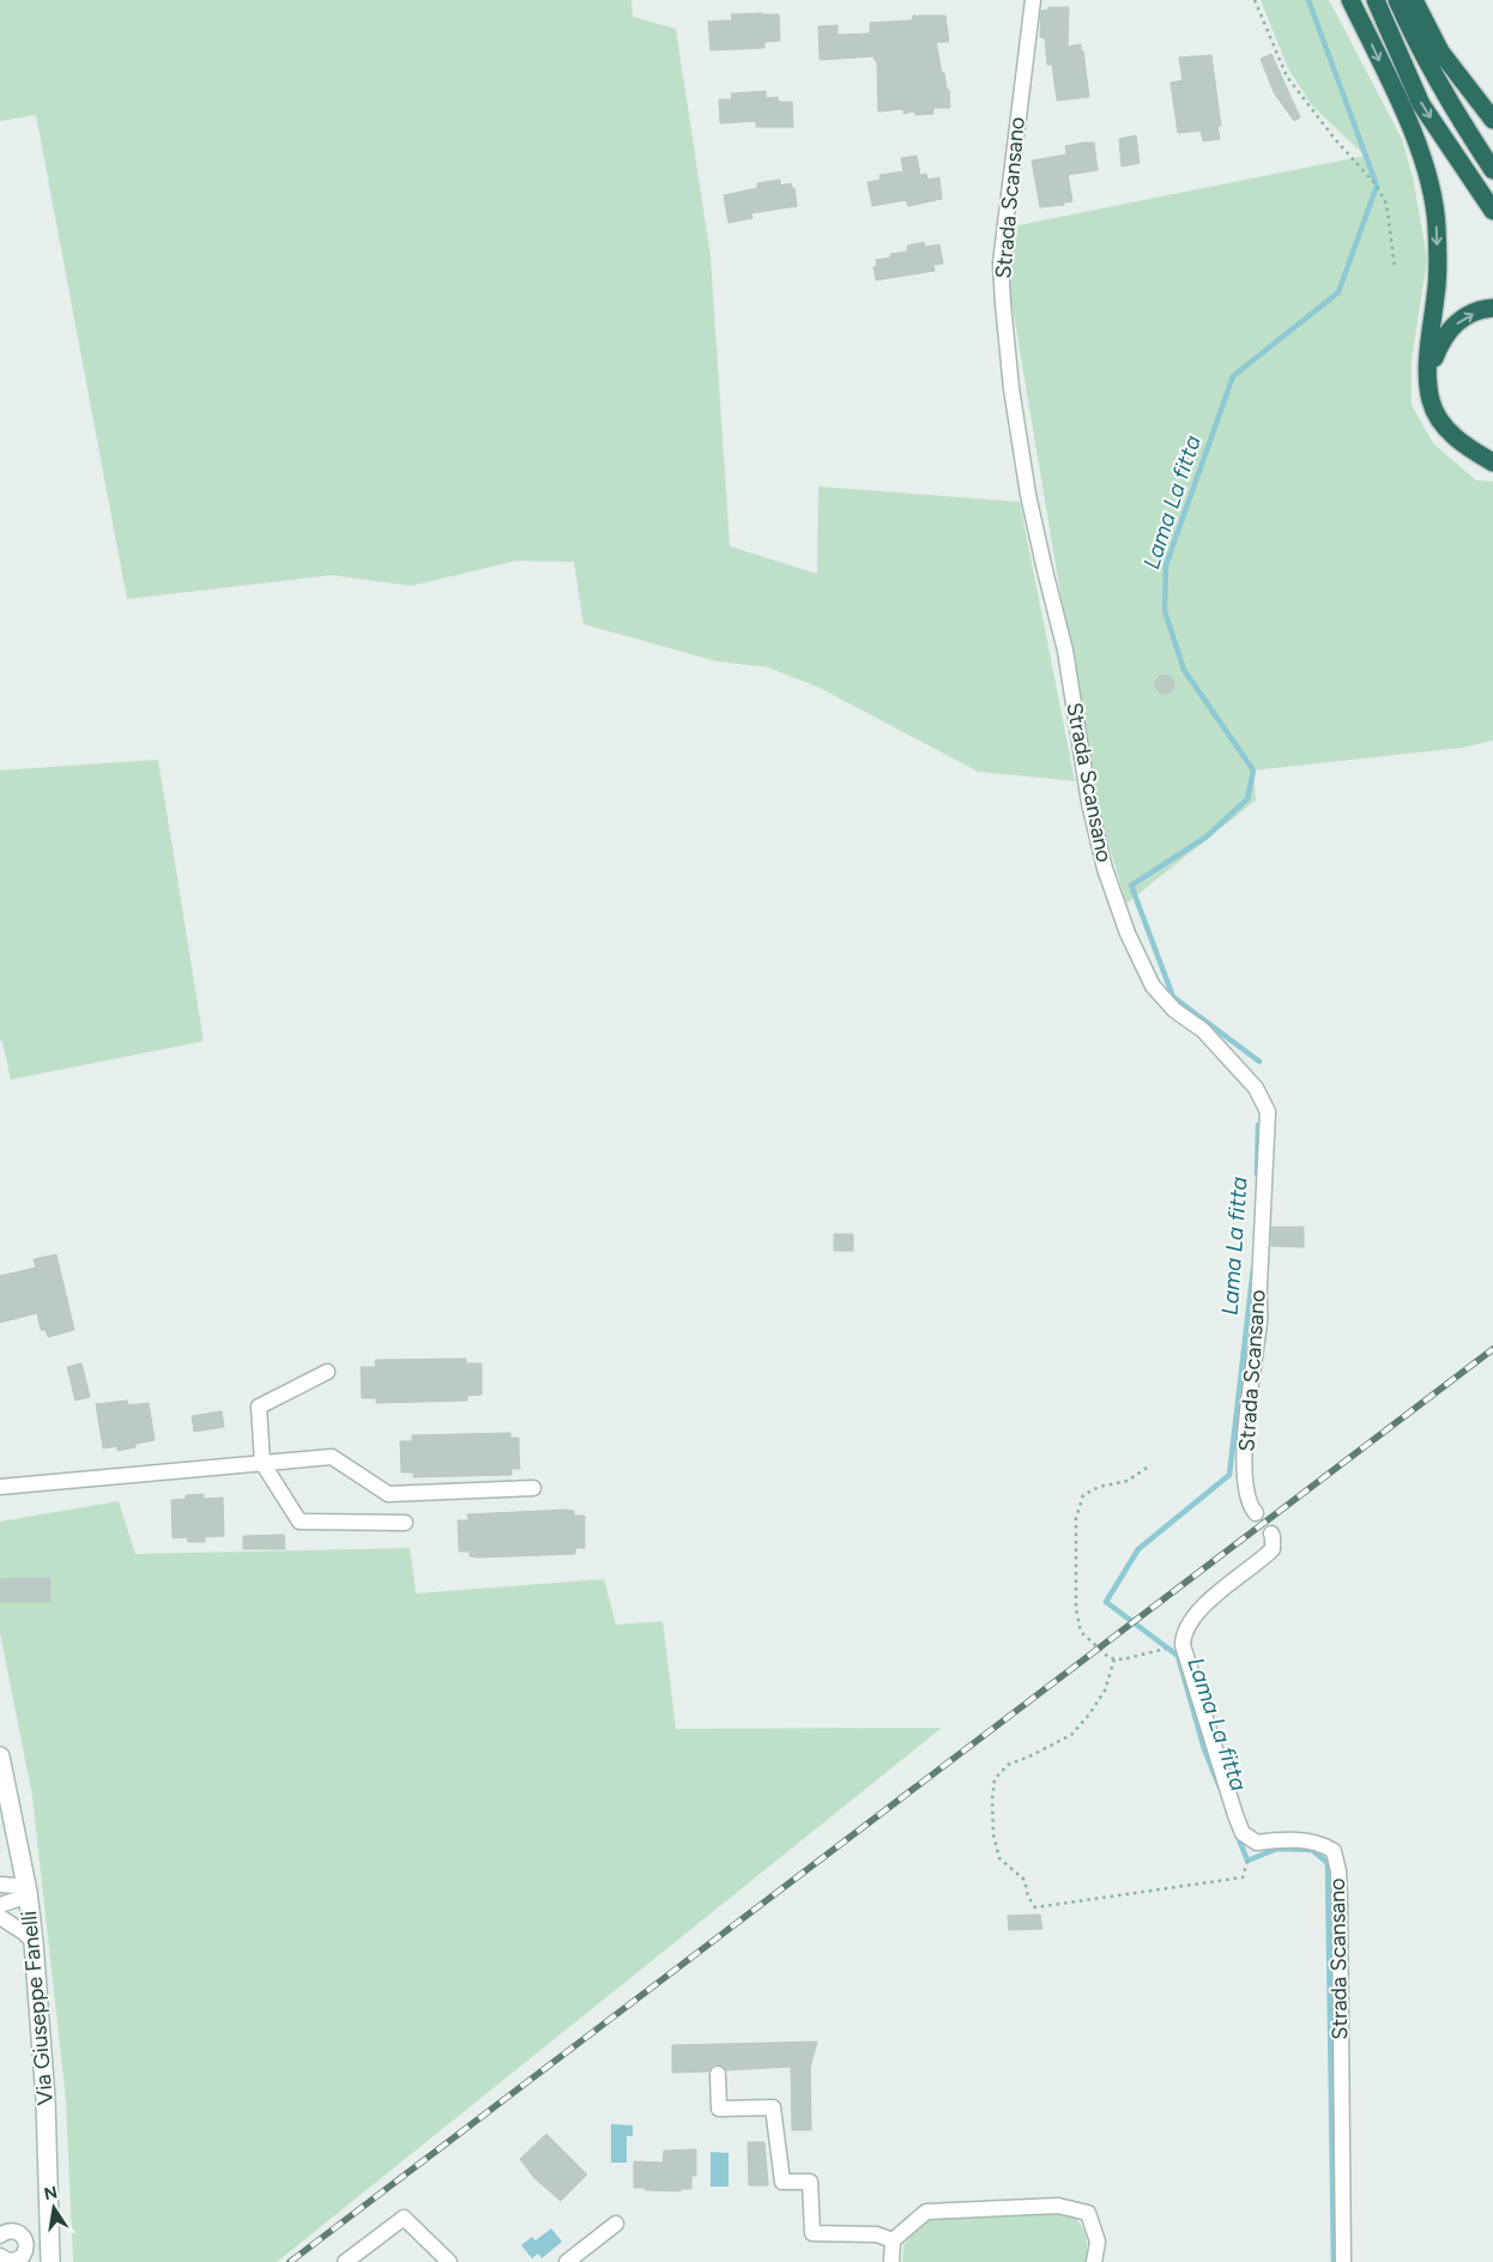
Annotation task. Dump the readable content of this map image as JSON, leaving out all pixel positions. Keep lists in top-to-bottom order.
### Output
{
  "streets": {
    "main road": ["Via Giuseppe Fanelli"],
    "street": ["Strada Scansano"]
  },
  "water": ["Lama La fitta"],
  "north": "top"
}
